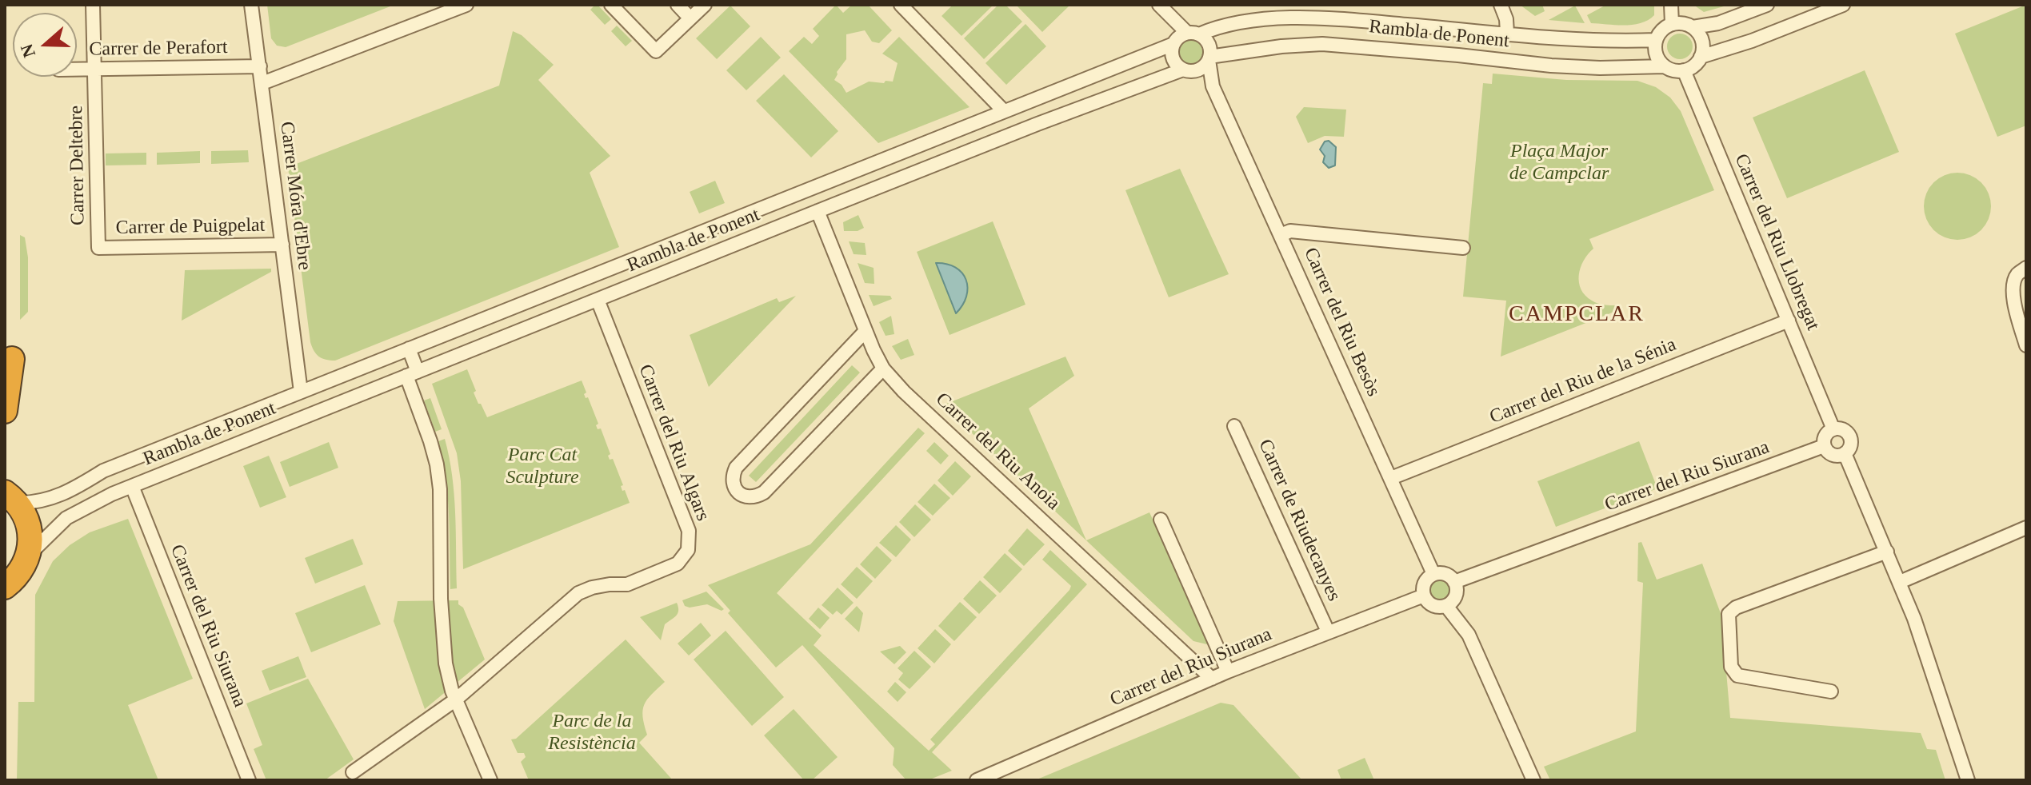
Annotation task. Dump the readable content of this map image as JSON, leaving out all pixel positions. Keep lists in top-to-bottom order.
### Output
{
  "streets": {
    "street": [
      "Rambla de Ponent",
      "Carrer de Perafort",
      "Carrer Deltebre",
      "Carrer Móra d'Ebre",
      "Carrer de Puigpelat",
      "Carrer del Riu Llobregat",
      "Carrer del Riu Besòs",
      "Carrer del Riu de la Sénia",
      "Carrer del Riu Algars",
      "Carrer del Riu Anoia",
      "Carrer del Riu Siurana",
      "Carrer de Riudecanyes"
    ]
  },
  "crossings": [
    ["Rambla de Ponent", "Carrer Móra d'Ebre"],
    ["Rambla de Ponent", "Carrer del Riu Llobregat"],
    ["Rambla de Ponent", "Carrer del Riu Besòs"],
    ["Rambla de Ponent", "Carrer del Riu Algars"],
    ["Rambla de Ponent", "Carrer del Riu Anoia"],
    ["Rambla de Ponent", "Carrer del Riu Siurana"],
    ["Carrer de Perafort", "Carrer Deltebre"],
    ["Carrer de Perafort", "Carrer Móra d'Ebre"],
    ["Carrer Deltebre", "Carrer de Puigpelat"],
    ["Carrer Móra d'Ebre", "Carrer de Puigpelat"],
    ["Carrer del Riu Llobregat", "Carrer del Riu de la Sénia"],
    ["Carrer del Riu Llobregat", "Carrer del Riu Siurana"],
    ["Carrer del Riu Besòs", "Carrer del Riu de la Sénia"],
    ["Carrer del Riu Besòs", "Carrer del Riu Siurana"],
    ["Carrer del Riu Anoia", "Carrer del Riu Siurana"],
    ["Carrer del Riu Siurana", "Carrer de Riudecanyes"]
  ],
  "districts": ["CAMPCLAR"],
  "parks": ["Plaça Major de Campclar", "Parc Cat Sculpture", "Parc de la Resistència"],
  "north": "left"
}
